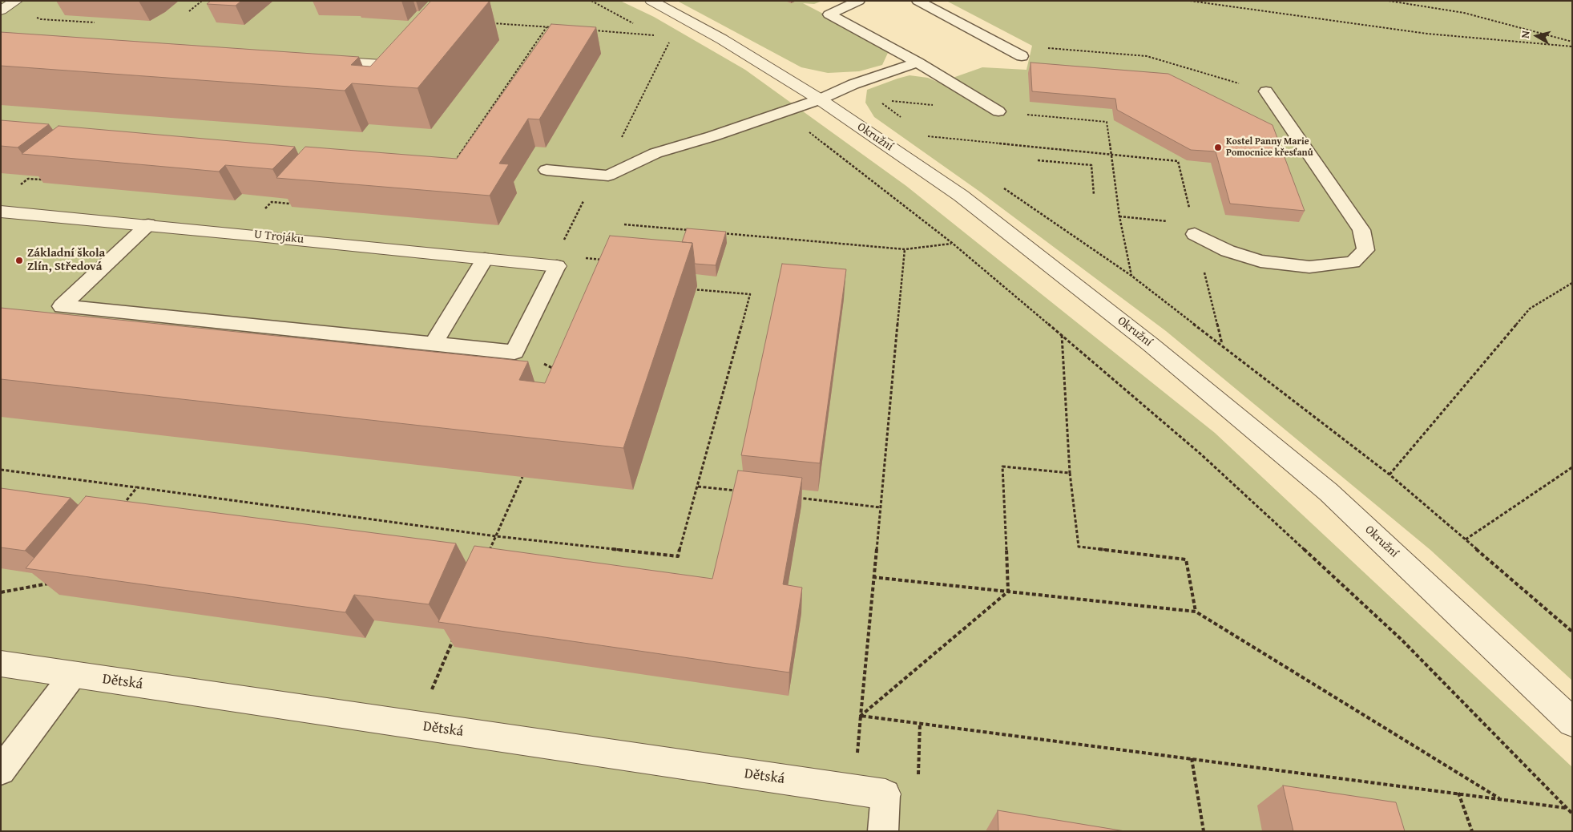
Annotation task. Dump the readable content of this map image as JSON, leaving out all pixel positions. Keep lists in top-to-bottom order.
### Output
{
  "streets": {
    "street": ["Okružní", "U Trojáku", "Dětská"]
  },
  "places": ["Kostel Panny Marie Pomocnice křesťanů", "Základní škola Zlín, Středová"],
  "north": "left"
}
